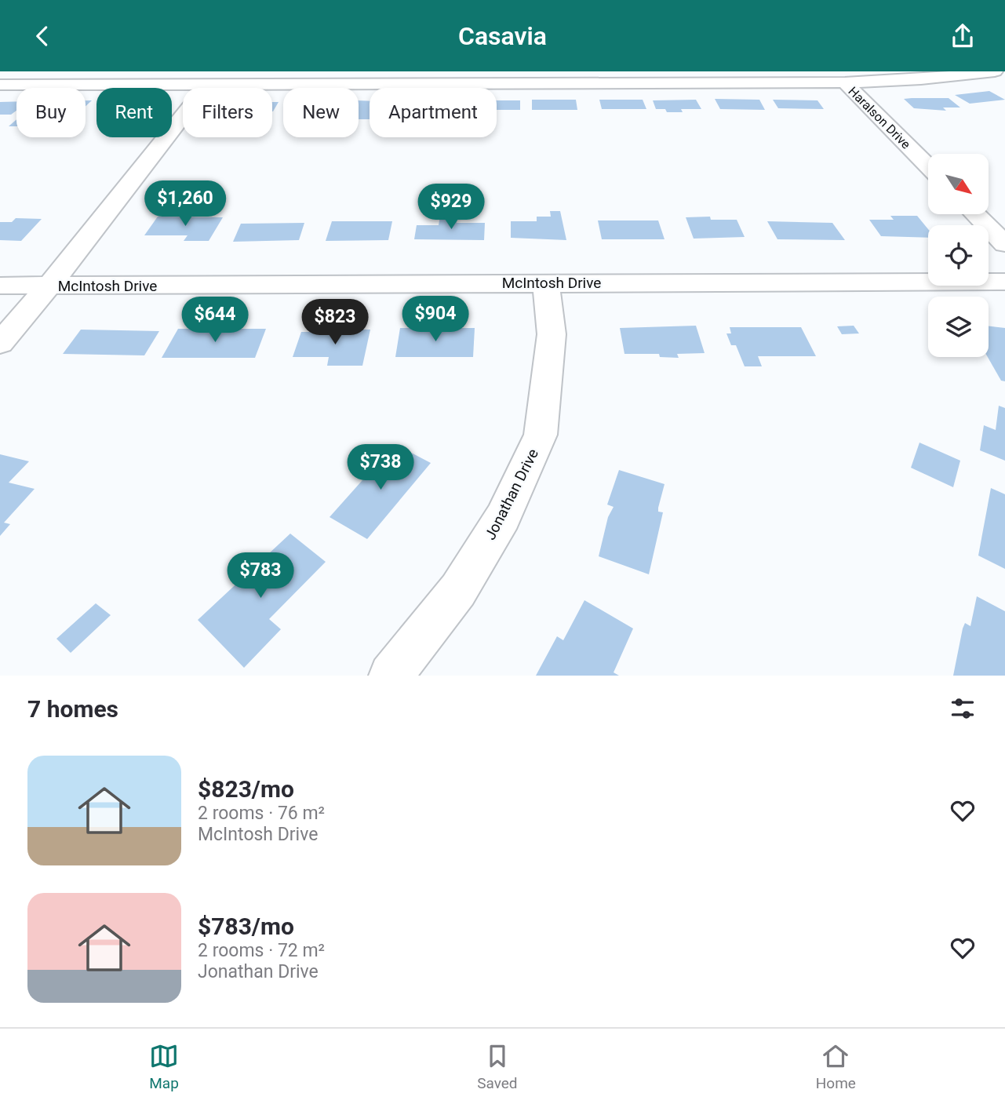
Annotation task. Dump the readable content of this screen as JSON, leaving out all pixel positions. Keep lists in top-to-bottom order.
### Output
{
  "streets": {
    "street": ["Haralson Drive", "McIntosh Drive", "Jonathan Drive"]
  },
  "crossings": [
    ["McIntosh Drive", "Jonathan Drive"]
  ],
  "north": "bottom right",
  "page": {
    "header": "Casavia",
    "chip": [
      "Buy",
      "Rent",
      "Filters",
      "New",
      "Apartment"
    ],
    "price": [
      "$1,260",
      "$929",
      "$904",
      "$644",
      "$823",
      "$738",
      "$783"
    ],
    "heading": "7 homes",
    "list": [
      {
        "name": "$823/mo",
        "note": "2 rooms · 76 m² · McIntosh Drive"
      },
      {
        "name": "$783/mo",
        "note": "2 rooms · 72 m² · Jonathan Drive"
      }
    ],
    "tabs": ["Map", "Saved", "Home"]
  }
}
